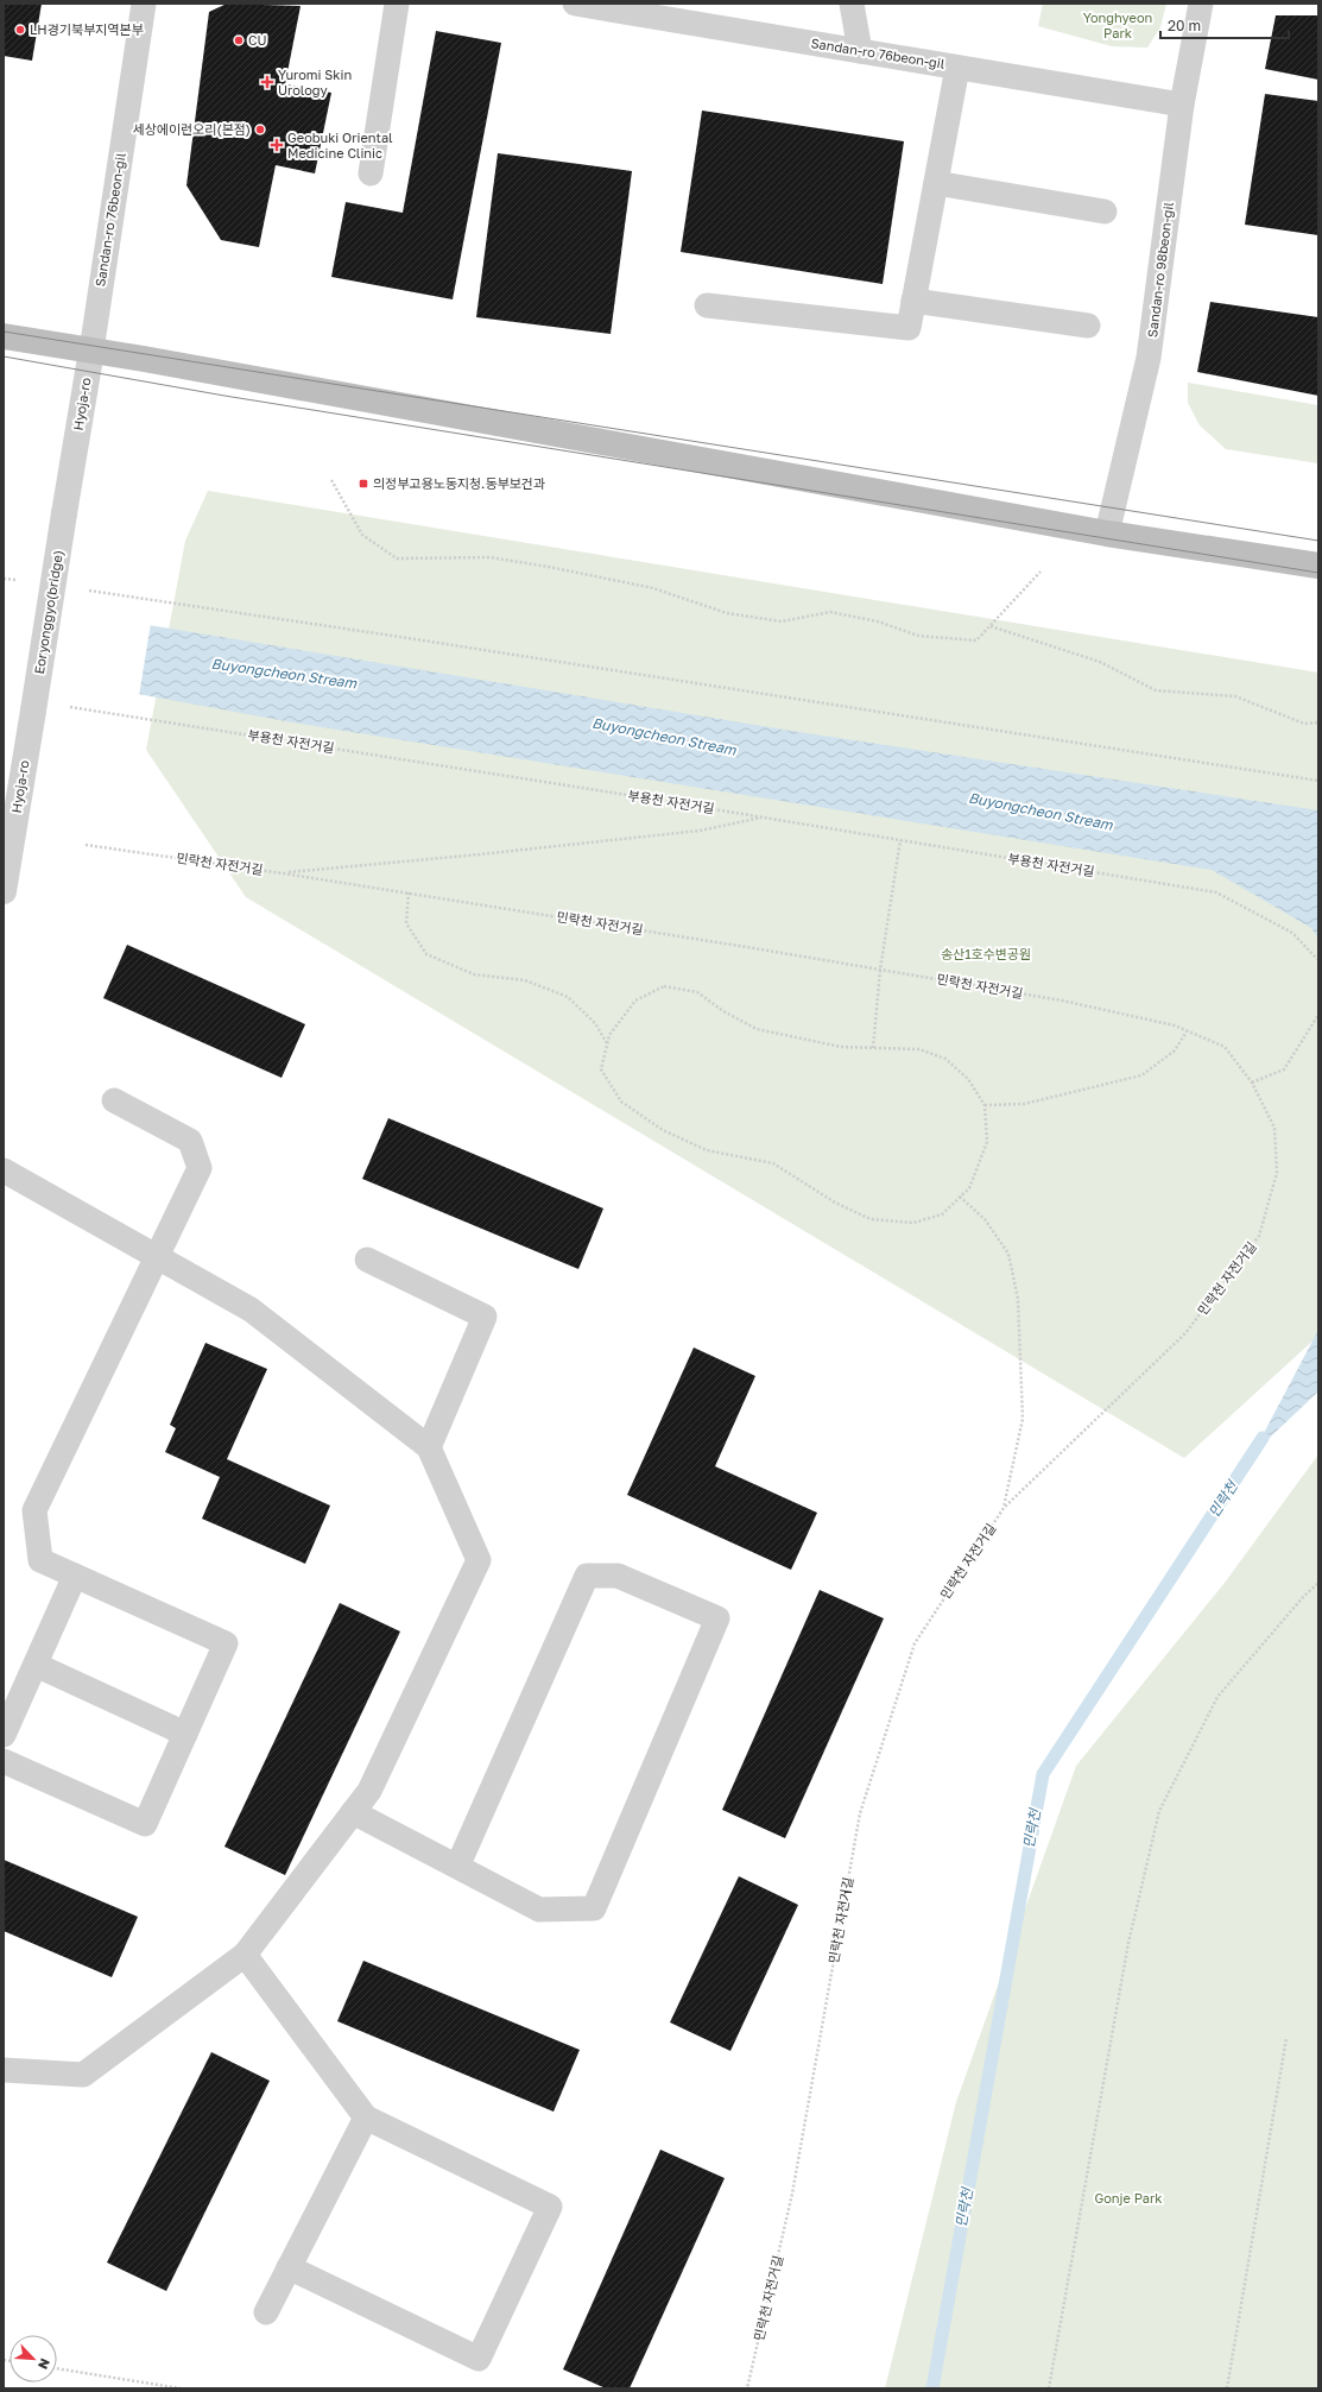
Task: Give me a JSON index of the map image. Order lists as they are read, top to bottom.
{
  "streets": {
    "street": ["Hyoja-ro", "Eoryonggyo(bridge)"],
    "lane": ["Sandan-ro 76beon-gil", "Sandan-ro 98beon-gil"],
    "path": ["부용천 자전거길", "민락천 자전거길"]
  },
  "crossings": [
    ["Sandan-ro 76beon-gil", "Sandan-ro 98beon-gil"],
    ["Sandan-ro 76beon-gil", "Hyoja-ro"],
    ["Hyoja-ro", "Eoryonggyo(bridge)"]
  ],
  "water": ["Buyongcheon Stream", "민락천"],
  "parks": ["Yonghyeon Park", "송산1호수변공원", "Gonje Park"],
  "places": {
    "other": ["LH경기북부지역본부", "CU", "세상에이런오리(본점)"],
    "health": ["Yuromi Skin Urology", "Geobuki Oriental Medicine Clinic"],
    "transit": ["의정부고용노동지청.동부보건과"]
  },
  "scale_bar": "20 m",
  "north": "bottom right"
}
